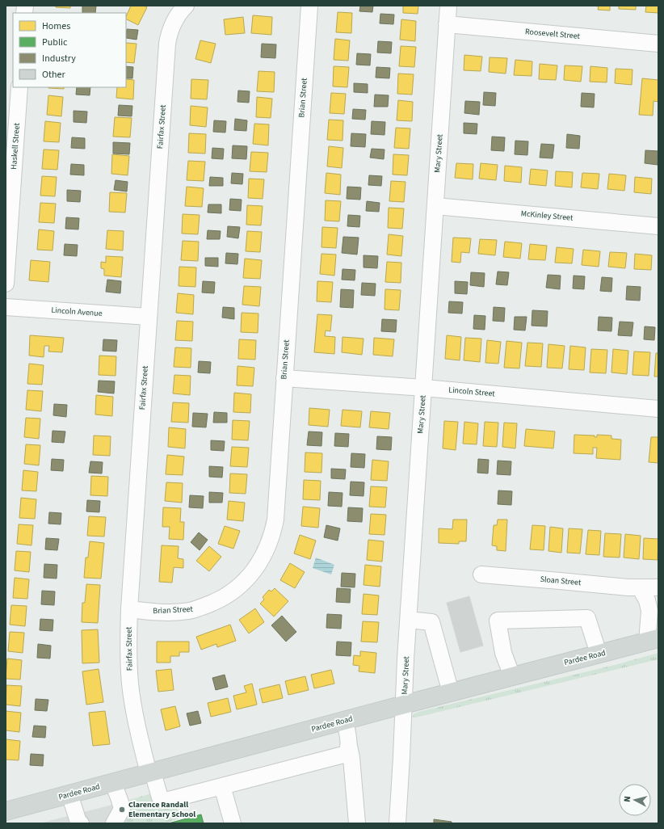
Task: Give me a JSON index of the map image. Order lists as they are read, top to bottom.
{
  "streets": {
    "main road": ["Pardee Road"],
    "street": [
      "Roosevelt Street",
      "Brian Street",
      "Fairfax Street",
      "Haskell Street",
      "Mary Street",
      "McKinley Street",
      "Lincoln Avenue",
      "Lincoln Street",
      "Sloan Street"
    ]
  },
  "crossings": [
    ["Roosevelt Street", "Mary Street"],
    ["Brian Street", "Fairfax Street"],
    ["Brian Street", "Lincoln Street"],
    ["Fairfax Street", "Lincoln Avenue"],
    ["Fairfax Street", "Pardee Road"],
    ["Mary Street", "McKinley Street"],
    ["Mary Street", "Lincoln Street"],
    ["Mary Street", "Pardee Road"]
  ],
  "places": ["Clarence Randall Elementary School"],
  "legend": [
    "Homes",
    "Public",
    "Industry",
    "Other"
  ],
  "north": "left"
}
